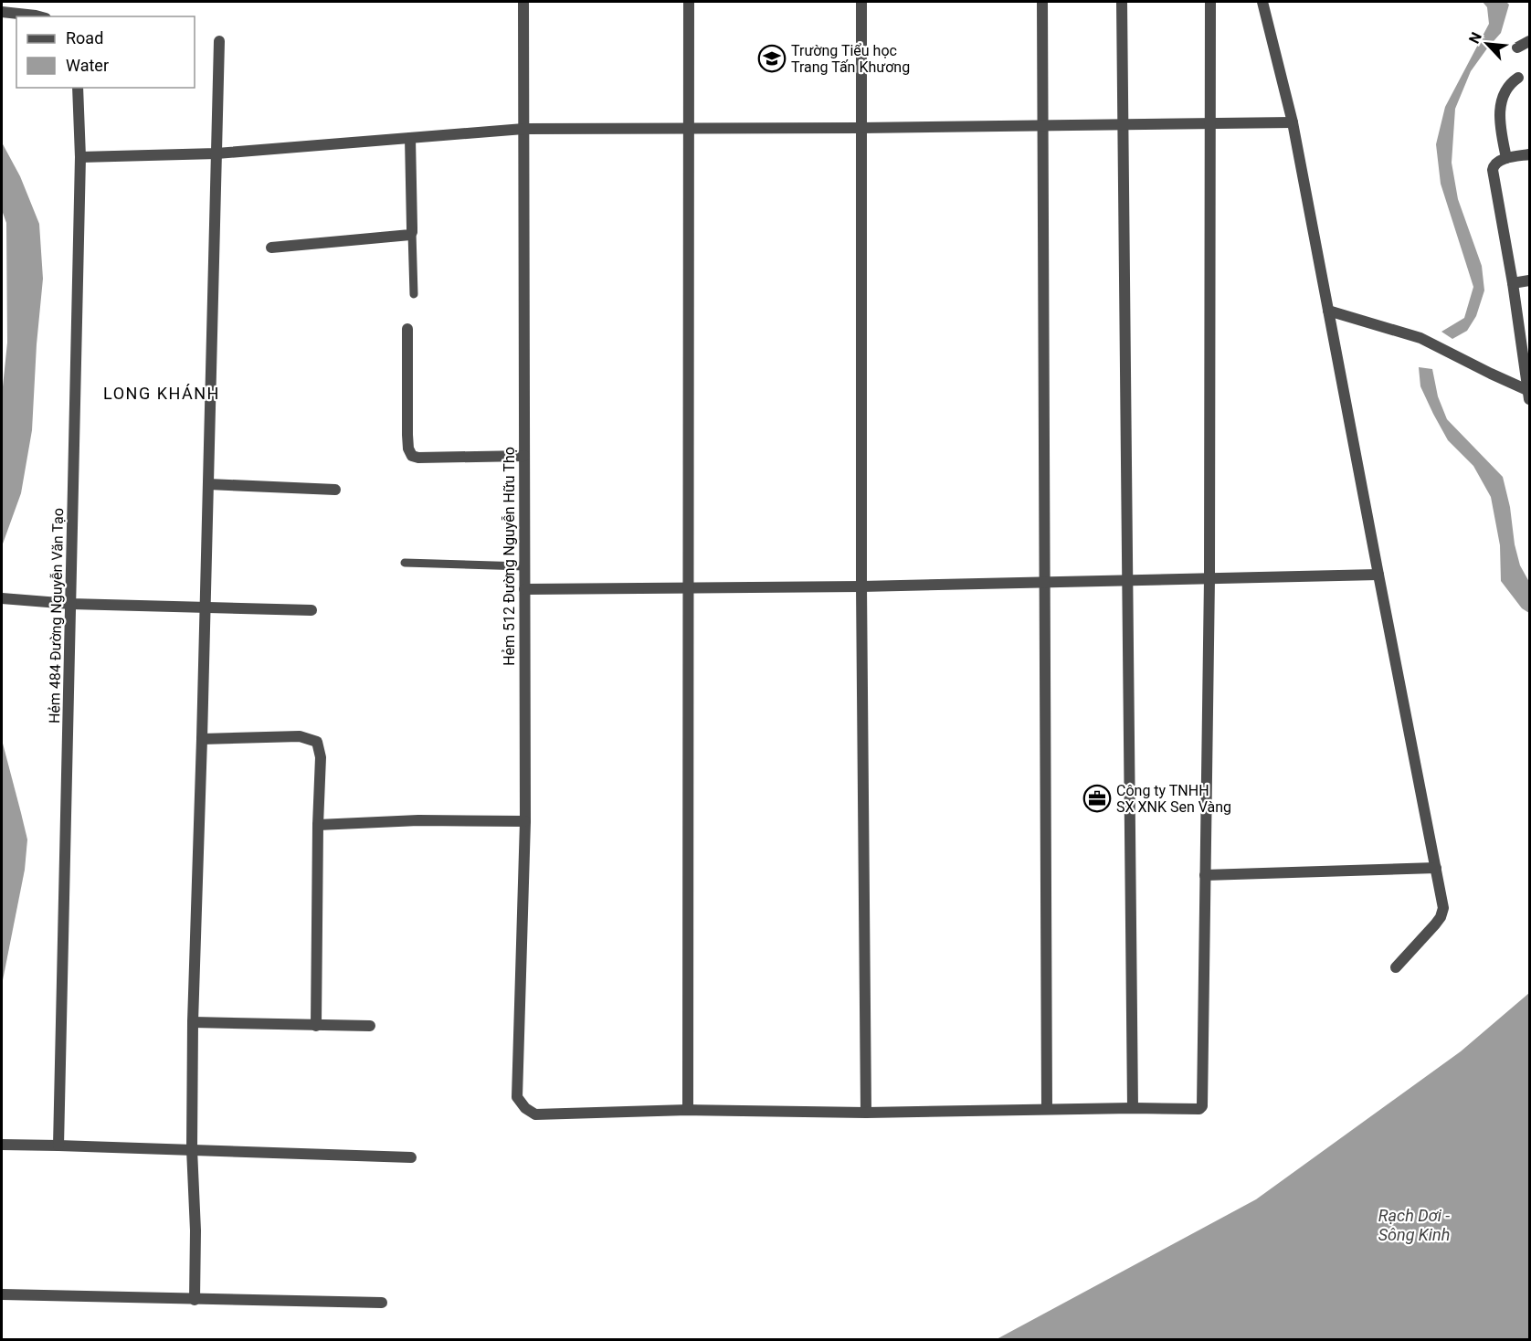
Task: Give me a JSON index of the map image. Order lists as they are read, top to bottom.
{
  "streets": {
    "street": ["Hẻm 512 Đường Nguyễn Hữu Thọ", "Hẻm 484 Đường Nguyễn Văn Tạo"]
  },
  "districts": ["LONG KHÁNH"],
  "water": ["Rạch Dơi - Sông Kinh"],
  "places": {
    "school or university": ["Trường Tiểu học Trang Tấn Khương"],
    "office": ["Công ty TNHH SX XNK Sen Vàng"]
  },
  "legend": ["Road", "Water"],
  "north": "top left"
}
